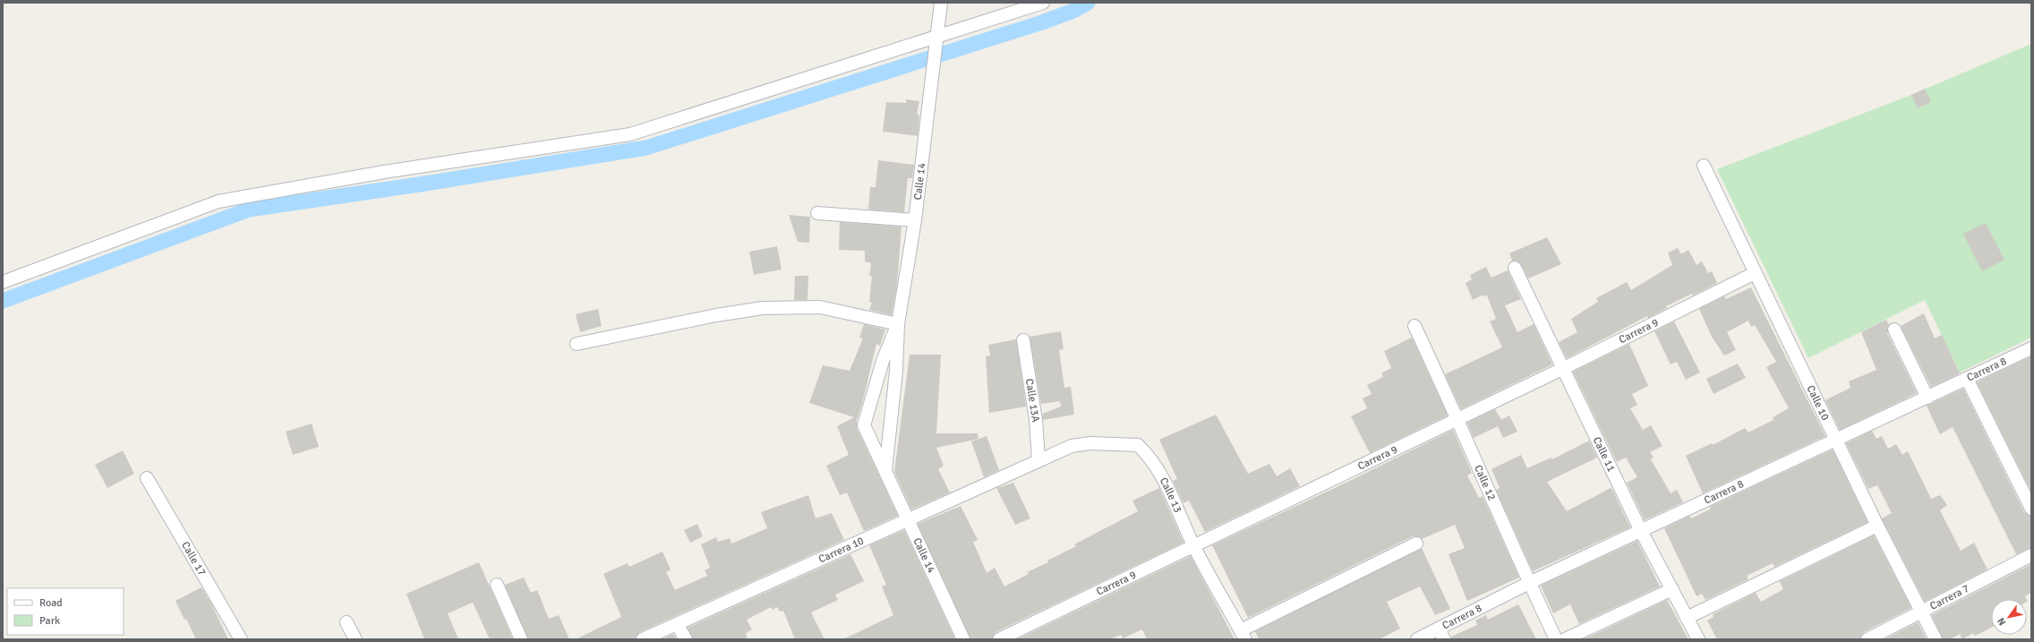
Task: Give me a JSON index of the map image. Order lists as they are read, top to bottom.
{
  "streets": {
    "street": [
      "Calle 14",
      "Carrera 9",
      "Carrera 8",
      "Calle 13A",
      "Calle 10",
      "Calle 11",
      "Calle 12",
      "Calle 13",
      "Carrera 10",
      "Calle 17",
      "Carrera 7"
    ]
  },
  "crossings": [
    ["Calle 14", "Carrera 10"],
    ["Carrera 9", "Calle 10"],
    ["Carrera 9", "Calle 11"],
    ["Carrera 9", "Calle 12"],
    ["Carrera 9", "Calle 13"],
    ["Carrera 8", "Calle 10"],
    ["Carrera 8", "Calle 11"],
    ["Carrera 8", "Calle 12"],
    ["Calle 13A", "Calle 13"],
    ["Calle 13A", "Carrera 10"],
    ["Calle 10", "Carrera 7"],
    ["Calle 13", "Carrera 10"]
  ],
  "legend": ["Road", "Park"],
  "north": "bottom left"
}
